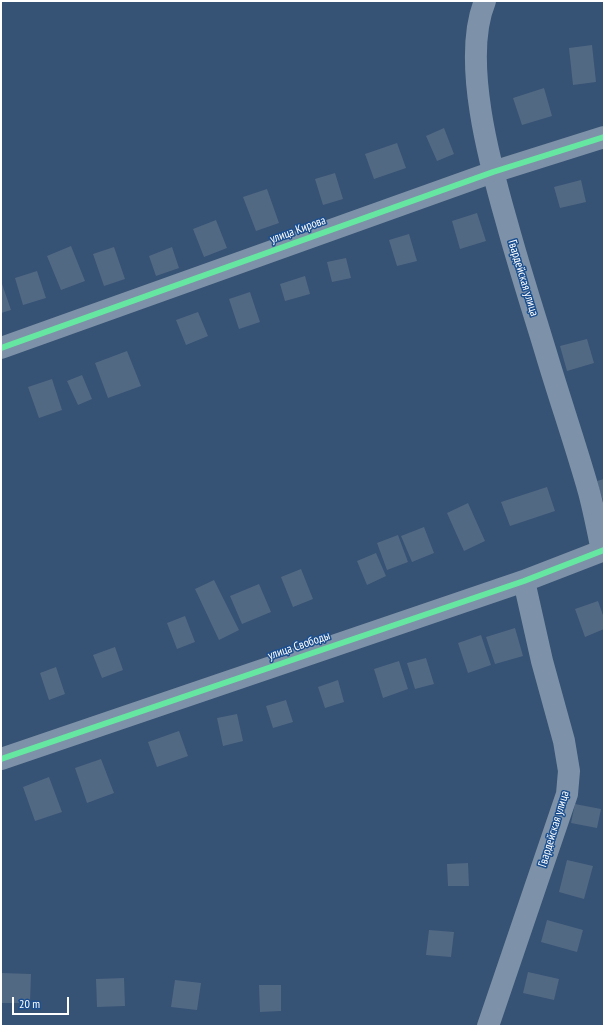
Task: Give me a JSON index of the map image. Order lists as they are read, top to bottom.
{
  "streets": {
    "street": ["улица Кирова", "Гвардейская улица", "улица Свободы"]
  },
  "crossings": [
    ["улица Кирова", "Гвардейская улица"],
    ["Гвардейская улица", "улица Свободы"]
  ],
  "scale_bar": "20 m"
}
